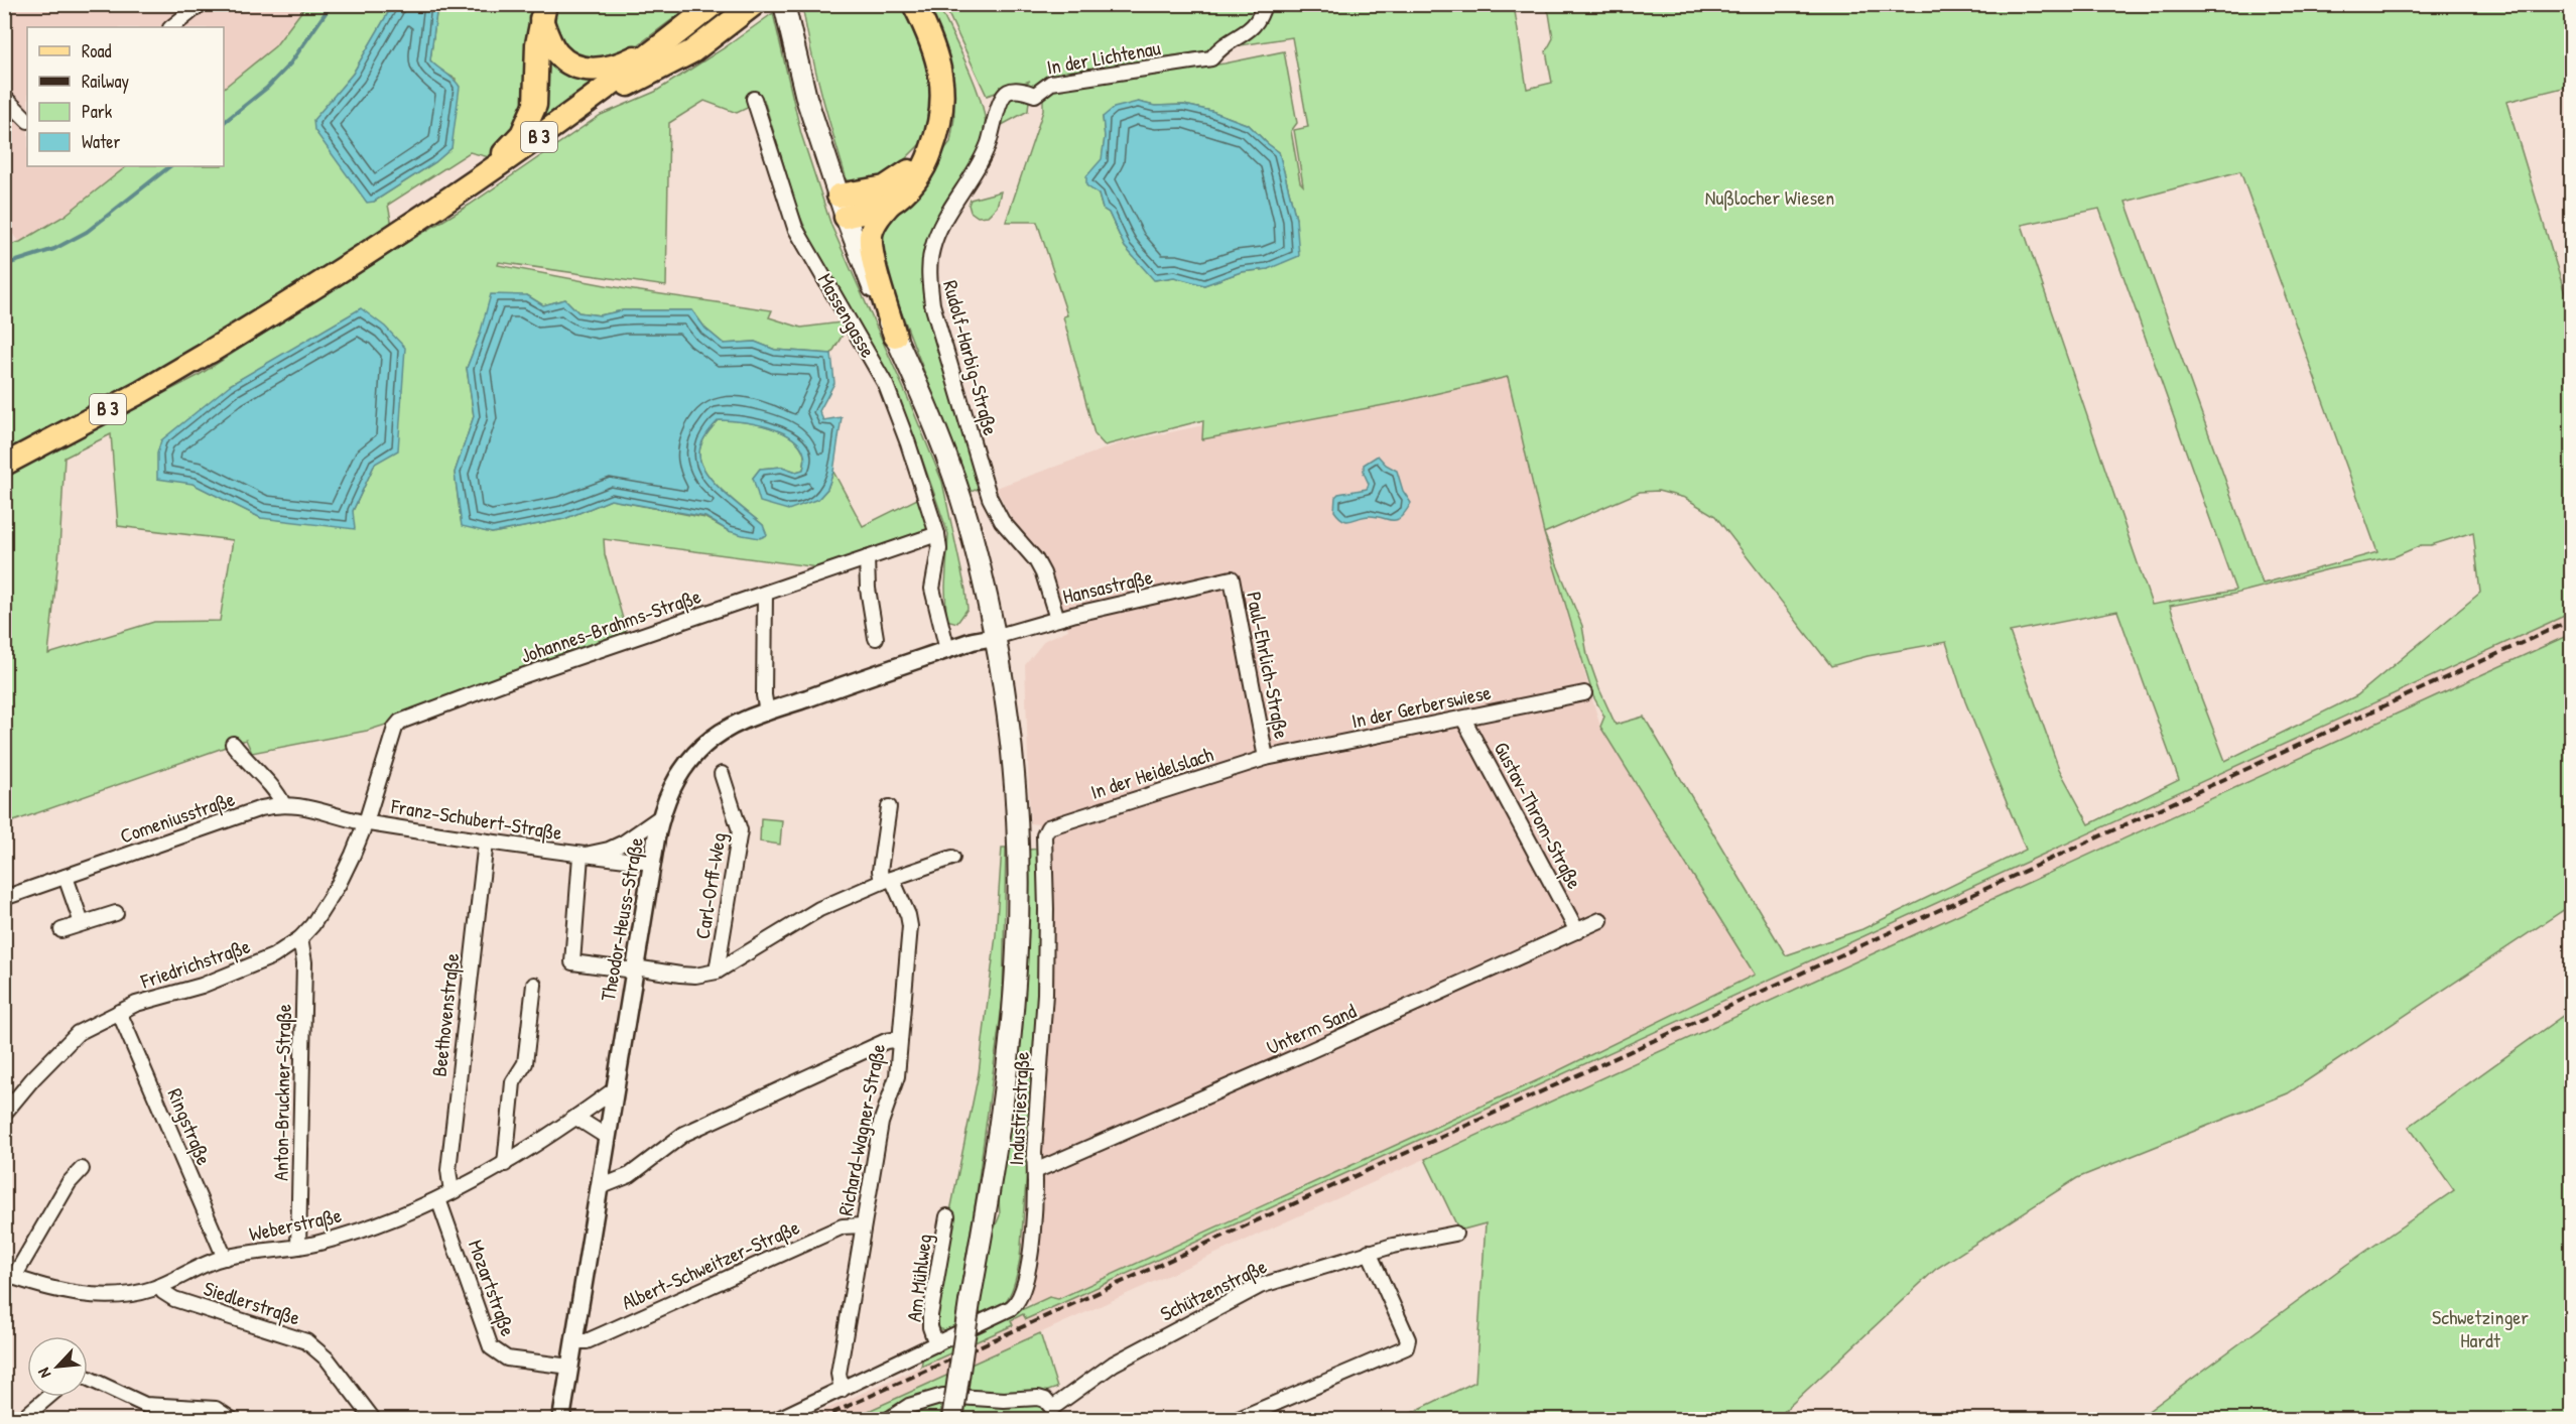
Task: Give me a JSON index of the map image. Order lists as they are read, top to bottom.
{
  "streets": {
    "highway": ["B 3"],
    "street": [
      "In der Lichtenau",
      "Massengasse",
      "Rudolf-Harbig-Straße",
      "Hansastraße",
      "Johannes-Brahms-Straße",
      "Paul-Ehrlich-Straße",
      "In der Gerberswiese",
      "In der Heidelslach",
      "Gustav-Throm-Straße",
      "Comeniusstraße",
      "Franz-Schubert-Straße",
      "Carl-Orff-Weg",
      "Theodor-Heuss-Straße",
      "Friedrichstraße",
      "Beethovenstraße",
      "Unterm Sand",
      "Anton-Bruckner-Straße",
      "Industriestraße",
      "Ringstraße",
      "Richard-Wagner-Straße",
      "Weberstraße",
      "Albert-Schweitzer-Straße",
      "Am Mühlweg",
      "Mozartstraße",
      "Schützenstraße",
      "Siedlerstraße"
    ]
  },
  "crossings": [
    ["In der Lichtenau", "Rudolf-Harbig-Straße"],
    ["Massengasse", "Johannes-Brahms-Straße"],
    ["Massengasse", "Theodor-Heuss-Straße"],
    ["Rudolf-Harbig-Straße", "Hansastraße"],
    ["Hansastraße", "Paul-Ehrlich-Straße"],
    ["Hansastraße", "Theodor-Heuss-Straße"],
    ["Johannes-Brahms-Straße", "Comeniusstraße"],
    ["Johannes-Brahms-Straße", "Franz-Schubert-Straße"],
    ["Johannes-Brahms-Straße", "Friedrichstraße"],
    ["Paul-Ehrlich-Straße", "In der Gerberswiese"],
    ["Paul-Ehrlich-Straße", "In der Heidelslach"],
    ["In der Gerberswiese", "In der Heidelslach"],
    ["In der Gerberswiese", "Gustav-Throm-Straße"],
    ["In der Heidelslach", "Industriestraße"],
    ["Gustav-Throm-Straße", "Unterm Sand"],
    ["Comeniusstraße", "Franz-Schubert-Straße"],
    ["Comeniusstraße", "Friedrichstraße"],
    ["Franz-Schubert-Straße", "Theodor-Heuss-Straße"],
    ["Franz-Schubert-Straße", "Friedrichstraße"],
    ["Franz-Schubert-Straße", "Beethovenstraße"],
    ["Theodor-Heuss-Straße", "Weberstraße"],
    ["Theodor-Heuss-Straße", "Albert-Schweitzer-Straße"],
    ["Theodor-Heuss-Straße", "Mozartstraße"],
    ["Friedrichstraße", "Anton-Bruckner-Straße"],
    ["Friedrichstraße", "Ringstraße"],
    ["Beethovenstraße", "Weberstraße"],
    ["Unterm Sand", "Industriestraße"],
    ["Anton-Bruckner-Straße", "Weberstraße"],
    ["Industriestraße", "Richard-Wagner-Straße"],
    ["Industriestraße", "Am Mühlweg"],
    ["Ringstraße", "Weberstraße"],
    ["Richard-Wagner-Straße", "Albert-Schweitzer-Straße"],
    ["Weberstraße", "Mozartstraße"],
    ["Weberstraße", "Siedlerstraße"]
  ],
  "parks": ["Nußlocher Wiesen", "Schwetzinger Hardt"],
  "legend": [
    "Road",
    "Railway",
    "Park",
    "Water"
  ],
  "north": "bottom left"
}
